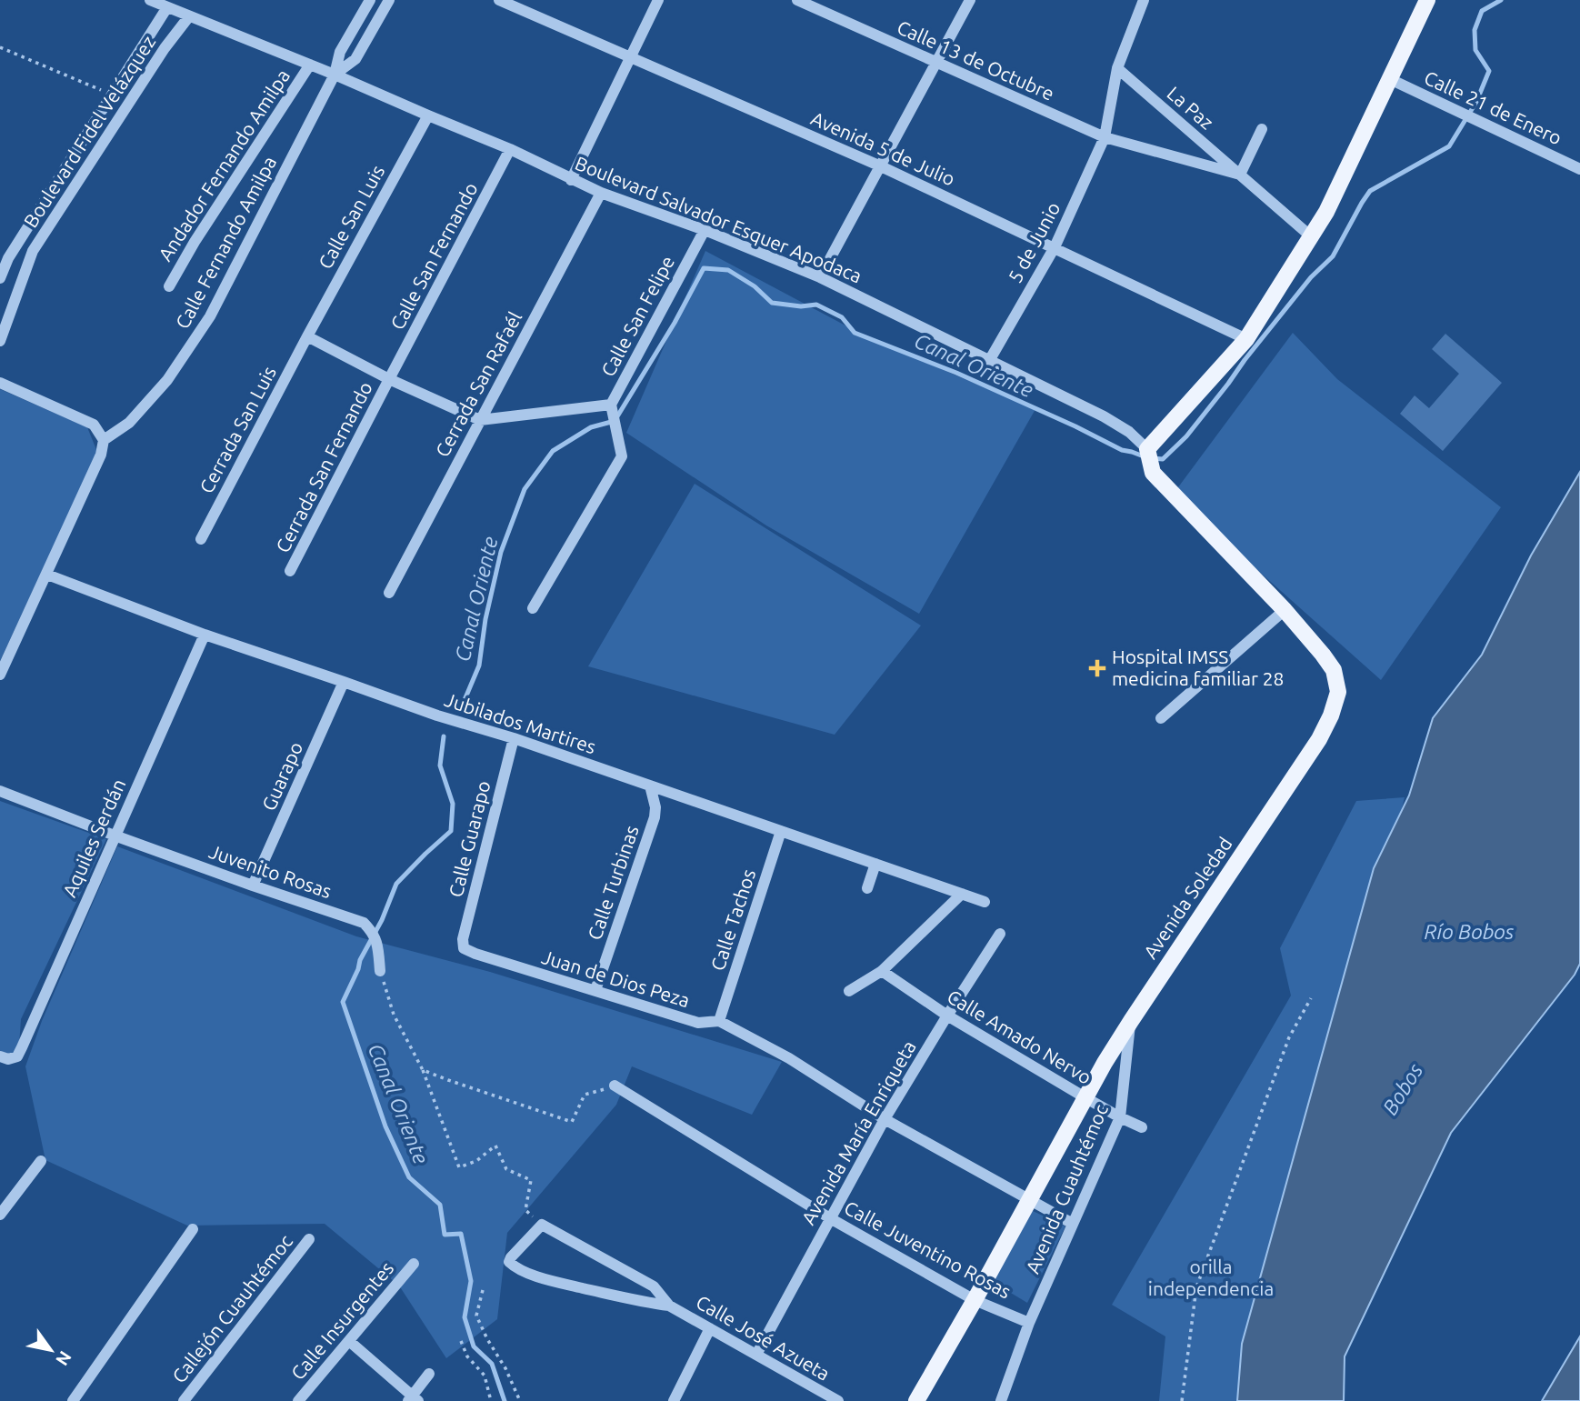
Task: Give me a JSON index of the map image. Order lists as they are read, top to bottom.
{
  "streets": {
    "main road": ["Avenida Soledad"],
    "street": [
      "Calle 13 de Octubre",
      "La Paz",
      "Calle 21 de Enero",
      "Boulevard Fidel Velázquez",
      "Avenida 5 de Julio",
      "Andador Fernando Amilpa",
      "Calle San Luis",
      "Boulevard Salvador Esquer Apodaca",
      "Calle Fernando Amilpa",
      "5 de Junio",
      "Calle San Fernando",
      "Calle San Felipe",
      "Cerrada San Rafaél",
      "Cerrada San Luis",
      "Cerrada San Fernando",
      "Jubilados Martires",
      "Guarapo",
      "Aquiles Serdán",
      "Calle Guarapo",
      "Juvenito Rosas",
      "Calle Turbinas",
      "Calle Tachos",
      "Juan de Dios Peza",
      "Calle Amado Nervo",
      "Avenida María Enriqueta",
      "Avenida Cuauhtémoc",
      "Calle Juventino Rosas",
      "Callejón Cuauhtémoc",
      "Calle Insurgentes",
      "Calle José Azueta"
    ]
  },
  "crossings": [
    ["Calle 13 de Octubre", "La Paz"],
    ["Calle 13 de Octubre", "5 de Junio"],
    ["La Paz", "5 de Junio"],
    ["Boulevard Fidel Velázquez", "Boulevard Salvador Esquer Apodaca"],
    ["Avenida 5 de Julio", "5 de Junio"],
    ["Andador Fernando Amilpa", "Boulevard Salvador Esquer Apodaca"],
    ["Calle San Luis", "Boulevard Salvador Esquer Apodaca"],
    ["Calle San Luis", "Cerrada San Luis"],
    ["Boulevard Salvador Esquer Apodaca", "Calle Fernando Amilpa"],
    ["Boulevard Salvador Esquer Apodaca", "5 de Junio"],
    ["Boulevard Salvador Esquer Apodaca", "Calle San Fernando"],
    ["Boulevard Salvador Esquer Apodaca", "Calle San Felipe"],
    ["Boulevard Salvador Esquer Apodaca", "Cerrada San Rafaél"],
    ["Boulevard Salvador Esquer Apodaca", "Avenida Soledad"],
    ["Calle San Fernando", "Cerrada San Fernando"],
    ["Calle San Felipe", "Cerrada San Rafaél"],
    ["Jubilados Martires", "Guarapo"],
    ["Jubilados Martires", "Aquiles Serdán"],
    ["Jubilados Martires", "Calle Guarapo"],
    ["Jubilados Martires", "Calle Turbinas"],
    ["Jubilados Martires", "Calle Tachos"],
    ["Guarapo", "Juvenito Rosas"],
    ["Aquiles Serdán", "Juvenito Rosas"],
    ["Calle Guarapo", "Juan de Dios Peza"],
    ["Calle Turbinas", "Juan de Dios Peza"],
    ["Avenida Soledad", "Juan de Dios Peza"],
    ["Avenida Soledad", "Calle Amado Nervo"],
    ["Avenida Soledad", "Avenida Cuauhtémoc"],
    ["Avenida Soledad", "Calle Juventino Rosas"],
    ["Calle Tachos", "Juan de Dios Peza"],
    ["Juan de Dios Peza", "Avenida María Enriqueta"],
    ["Juan de Dios Peza", "Avenida Cuauhtémoc"],
    ["Calle Amado Nervo", "Avenida María Enriqueta"],
    ["Calle Amado Nervo", "Avenida Cuauhtémoc"],
    ["Avenida María Enriqueta", "Calle Juventino Rosas"],
    ["Avenida María Enriqueta", "Calle José Azueta"],
    ["Avenida Cuauhtémoc", "Calle Juventino Rosas"]
  ],
  "water": ["Canal Oriente", "Río Bobos", "Bobos"],
  "parks": ["orilla independencia"],
  "places": {
    "health": ["Hospital IMSS medicina familiar 28"]
  },
  "north": "bottom right"
}
